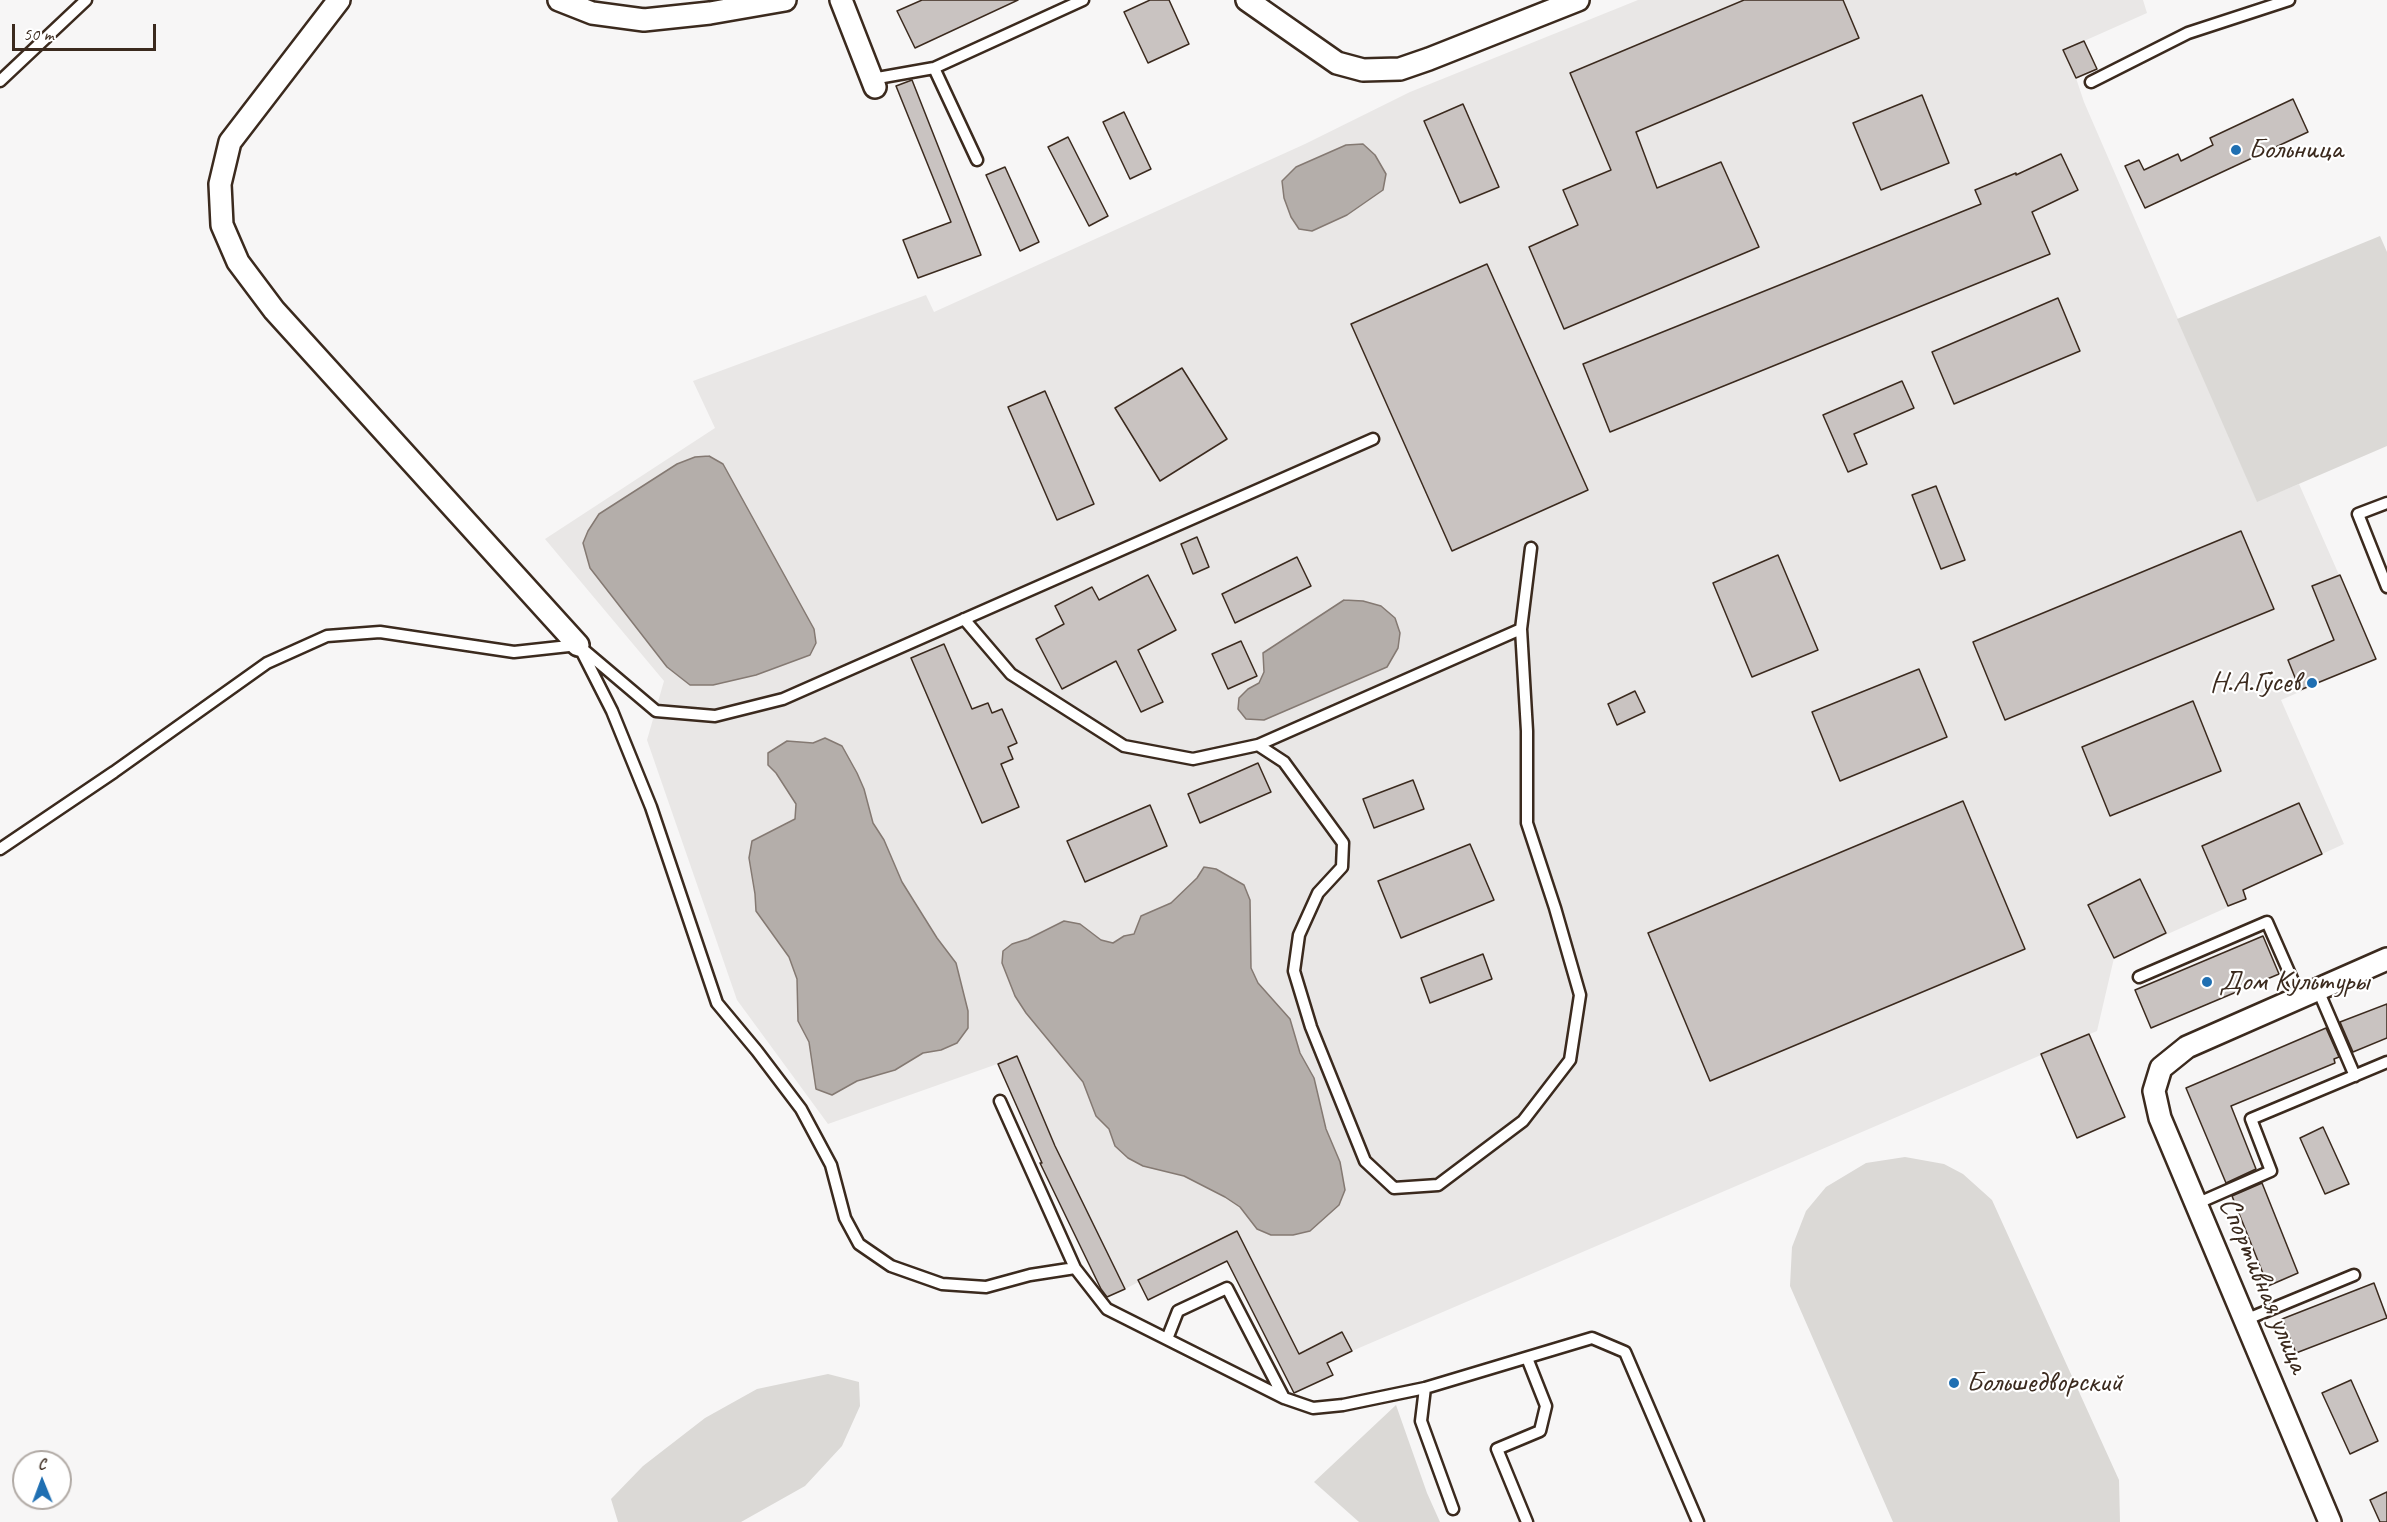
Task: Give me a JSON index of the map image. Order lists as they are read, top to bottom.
{
  "streets": {
    "street": ["Спортивная улица"]
  },
  "places": [
    "Больница",
    "Н.А.Гусев",
    "Дом Культуры",
    "Большедворский"
  ],
  "scale_bar": "50 m",
  "north": "top"
}
